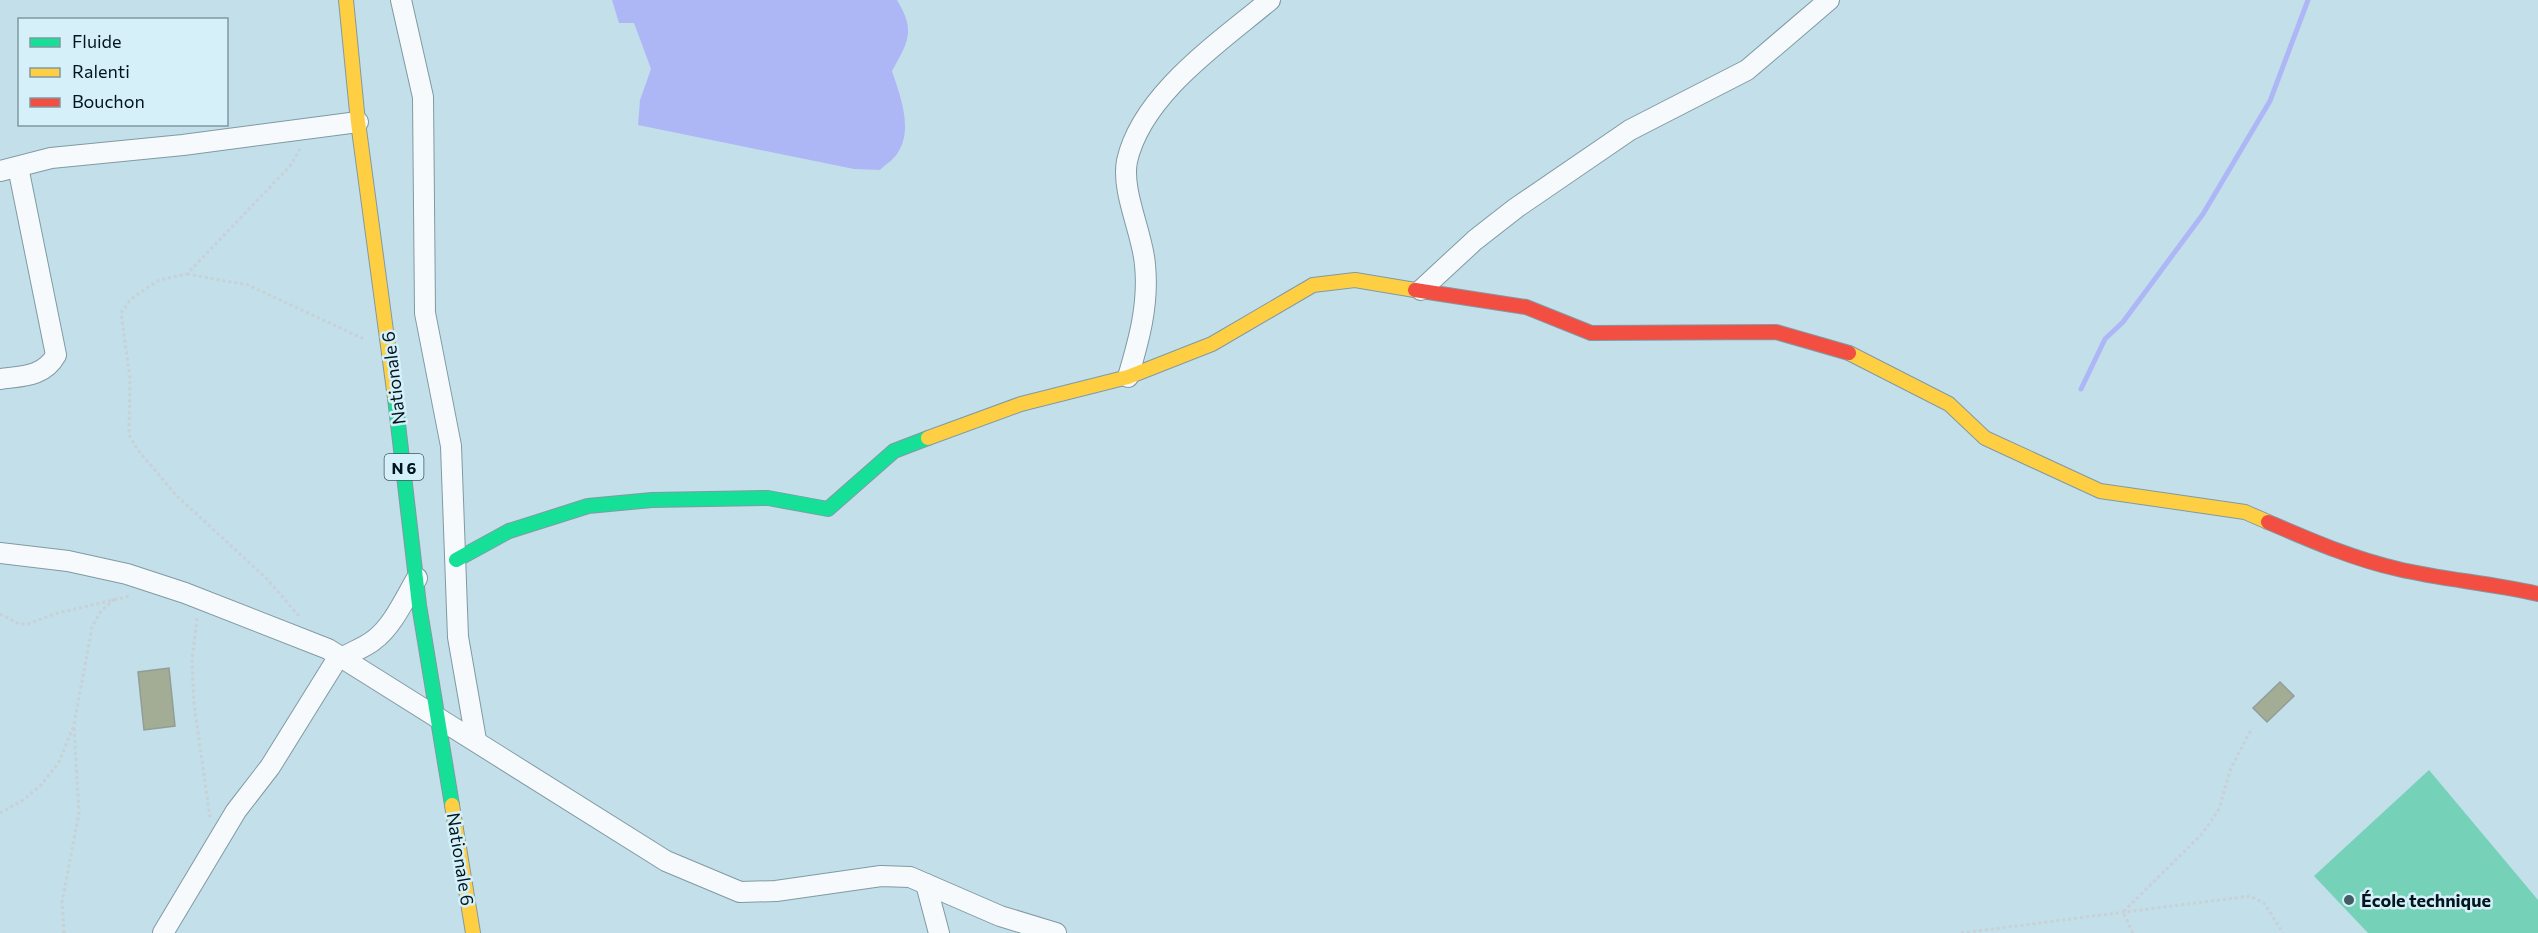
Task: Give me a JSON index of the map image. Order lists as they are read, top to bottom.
{
  "streets": {
    "street": ["Nationale 6", "N 6"]
  },
  "places": ["École technique"],
  "legend": ["Fluide", "Ralenti", "Bouchon"]
}
